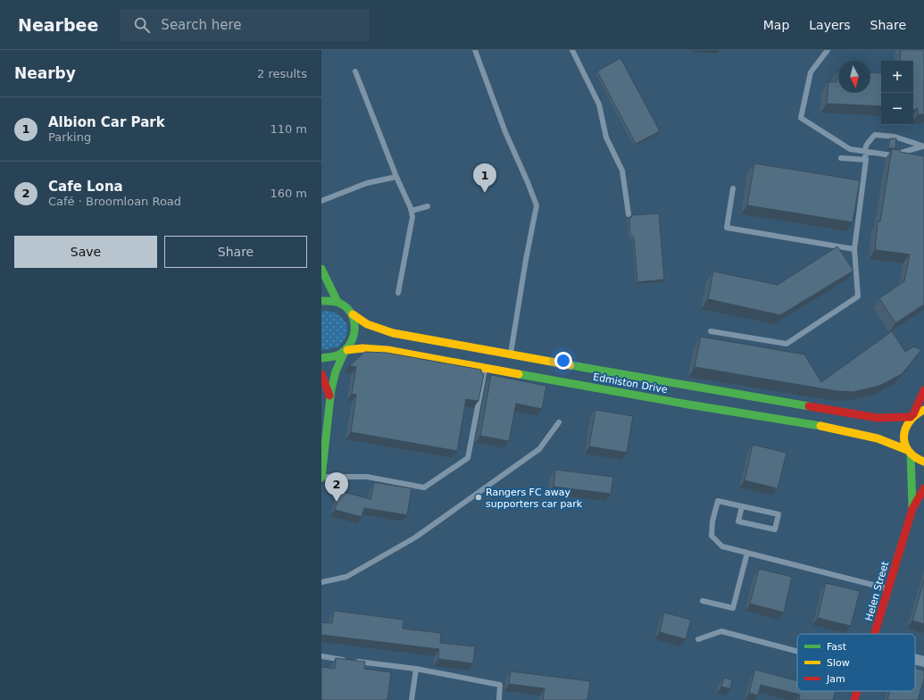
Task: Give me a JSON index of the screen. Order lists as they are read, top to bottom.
{
  "streets": {
    "main road": ["Edmiston Drive", "Helen Street"]
  },
  "crossings": [
    ["Edmiston Drive", "Helen Street"]
  ],
  "places": ["Rangers FC away supporters car park"],
  "legend": ["Fast", "Slow", "Jam"],
  "north": "bottom",
  "page": {
    "header": "Nearbee",
    "search": "Search here",
    "nav": ["Map", "Layers", "Share"],
    "heading": ["Nearby", "2 results"],
    "map_buttons": ["+", "−"],
    "list": [
      {
        "mark": "1",
        "name": "Albion Car Park",
        "note": "Parking",
        "value": "110 m"
      },
      {
        "mark": "2",
        "name": "Cafe Lona",
        "note": "Café · Broomloan Road",
        "value": "160 m"
      }
    ],
    "pins": ["1", "2"],
    "buttons": ["Save", "Share"]
  }
}
